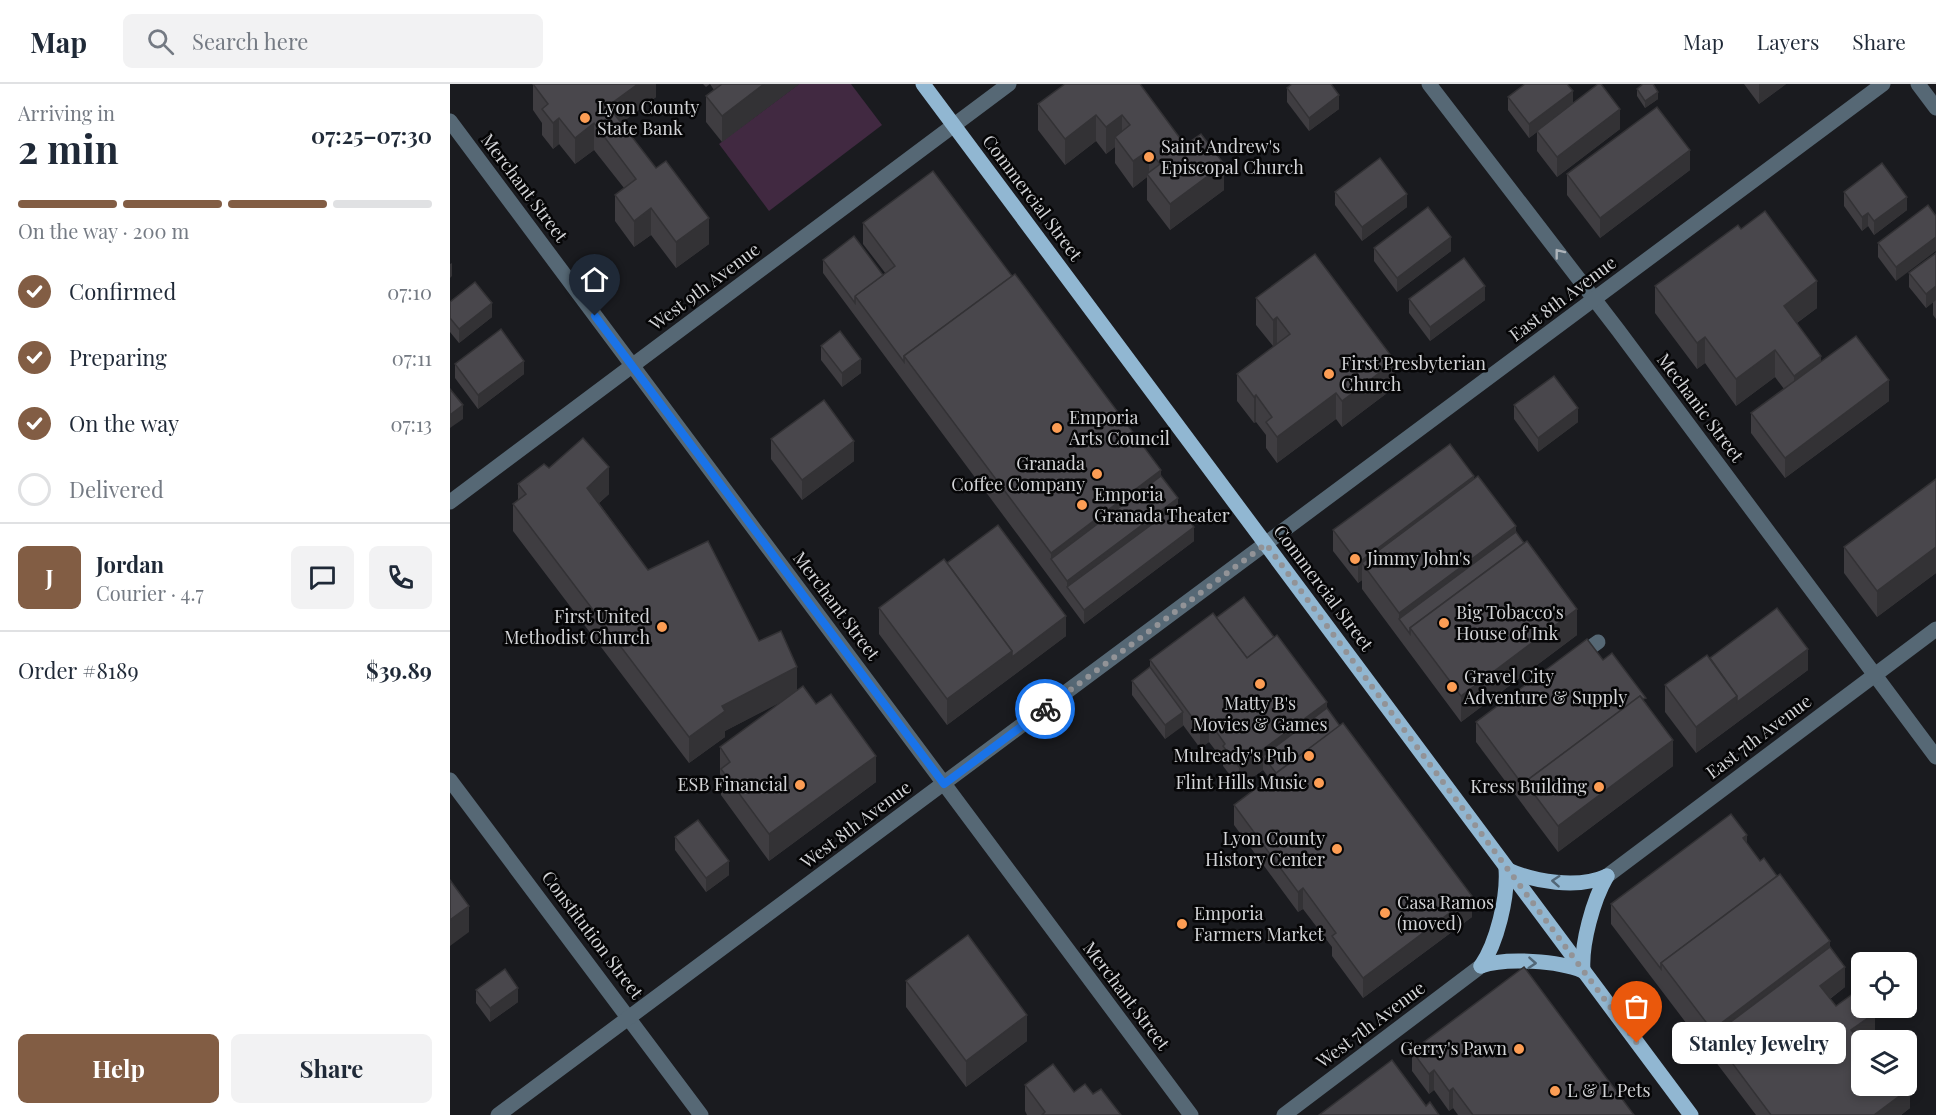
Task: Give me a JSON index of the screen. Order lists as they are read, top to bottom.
{
  "streets": {
    "main road": ["Commercial Street"],
    "street": [
      "Merchant Street",
      "West 9th Avenue",
      "East 8th Avenue",
      "Mechanic Street",
      "East 7th Avenue",
      "West 8th Avenue",
      "Constitution Street",
      "West 7th Avenue"
    ]
  },
  "crossings": [
    ["Merchant Street", "West 9th Avenue"],
    ["Merchant Street", "West 8th Avenue"],
    ["Commercial Street", "West 9th Avenue"],
    ["Commercial Street", "East 8th Avenue"],
    ["Commercial Street", "West 8th Avenue"],
    ["East 8th Avenue", "Mechanic Street"],
    ["East 8th Avenue", "West 8th Avenue"],
    ["Mechanic Street", "East 7th Avenue"],
    ["West 8th Avenue", "Constitution Street"]
  ],
  "places": [
    "Lyon County State Bank",
    "Saint Andrew's Episcopal Church",
    "First Presbyterian Church",
    "Emporia Arts Council",
    "Granada Coffee Company",
    "Emporia Granada Theater",
    "Jimmy John's",
    "Big Tobacco's House of Ink",
    "First United Methodist Church",
    "Matty B's Movies & Games",
    "Gravel City Adventure & Supply",
    "Mulready's Pub",
    "Flint Hills Music",
    "ESB Financial",
    "Kress Building",
    "Lyon County History Center",
    "Casa Ramos (moved)",
    "Emporia Farmers Market",
    "Stanley Jewelry",
    "Gerry's Pawn",
    "L & L Pets"
  ],
  "page": {
    "header": "Map",
    "search": "Search here",
    "nav": ["Map", "Layers", "Share"],
    "heading": ["2 min", "Arriving in", "07:25–07:30"],
    "panel": [
      "Jordan",
      "Courier · 4.7",
      "Order #8189",
      "$39.89"
    ],
    "bar": "On the way · 200 m",
    "list": [
      ["Confirmed", "07:10"],
      ["Preparing", "07:11"],
      ["On the way", "07:13"],
      "Delivered"
    ],
    "round": "J",
    "buttons": ["Help", "Share"],
    "bubble": "Stanley Jewelry"
  }
}
